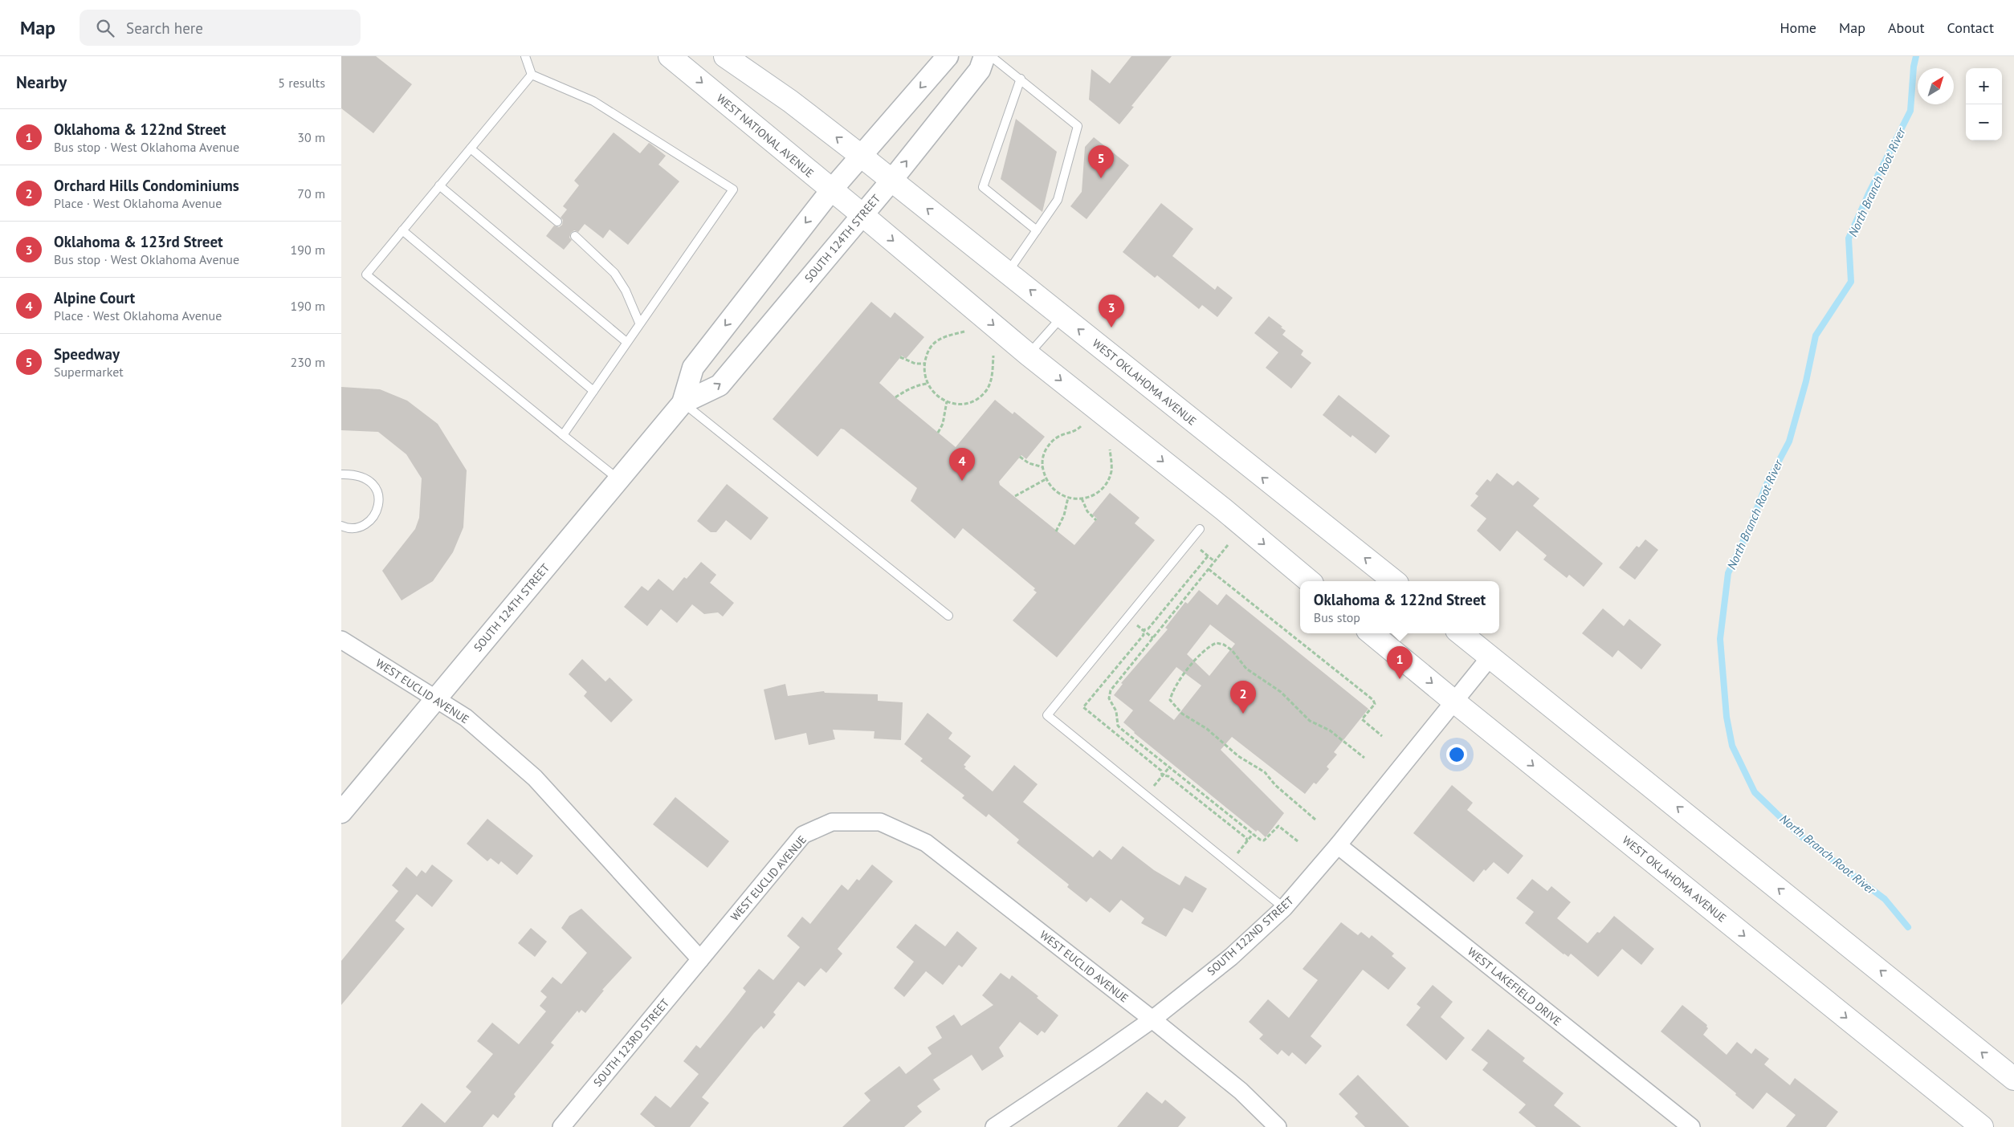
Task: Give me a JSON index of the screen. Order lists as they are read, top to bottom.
{
  "streets": {
    "main road": ["WEST NATIONAL AVENUE", "WEST OKLAHOMA AVENUE"],
    "street": [
      "SOUTH 124TH STREET",
      "WEST EUCLID AVENUE",
      "SOUTH 122ND STREET",
      "WEST LAKEFIELD DRIVE",
      "SOUTH 123RD STREET"
    ]
  },
  "crossings": [
    ["WEST NATIONAL AVENUE", "SOUTH 124TH STREET"],
    ["SOUTH 124TH STREET", "WEST OKLAHOMA AVENUE"],
    ["SOUTH 124TH STREET", "WEST EUCLID AVENUE"],
    ["WEST OKLAHOMA AVENUE", "SOUTH 122ND STREET"],
    ["WEST EUCLID AVENUE", "SOUTH 122ND STREET"],
    ["WEST EUCLID AVENUE", "SOUTH 123RD STREET"],
    ["SOUTH 122ND STREET", "WEST LAKEFIELD DRIVE"]
  ],
  "water": ["North Branch Root River"],
  "north": "top right",
  "page": {
    "header": "Map",
    "search": "Search here",
    "nav": [
      "Home",
      "Map",
      "About",
      "Contact"
    ],
    "heading": ["Nearby", "5 results"],
    "map_buttons": ["+", "−"],
    "list": [
      {
        "mark": "1",
        "name": "Oklahoma & 122nd Street",
        "note": "Bus stop · West Oklahoma Avenue",
        "value": "30 m"
      },
      {
        "mark": "2",
        "name": "Orchard Hills Condominiums",
        "note": "Place · West Oklahoma Avenue",
        "value": "70 m"
      },
      {
        "mark": "3",
        "name": "Oklahoma & 123rd Street",
        "note": "Bus stop · West Oklahoma Avenue",
        "value": "190 m"
      },
      {
        "mark": "4",
        "name": "Alpine Court",
        "note": "Place · West Oklahoma Avenue",
        "value": "190 m"
      },
      {
        "mark": "5",
        "name": "Speedway",
        "note": "Supermarket",
        "value": "230 m"
      }
    ],
    "pins": [
      "5",
      "3",
      "4",
      "1",
      "2"
    ],
    "popup": ["Oklahoma & 122nd Street", "Bus stop"]
  }
}
